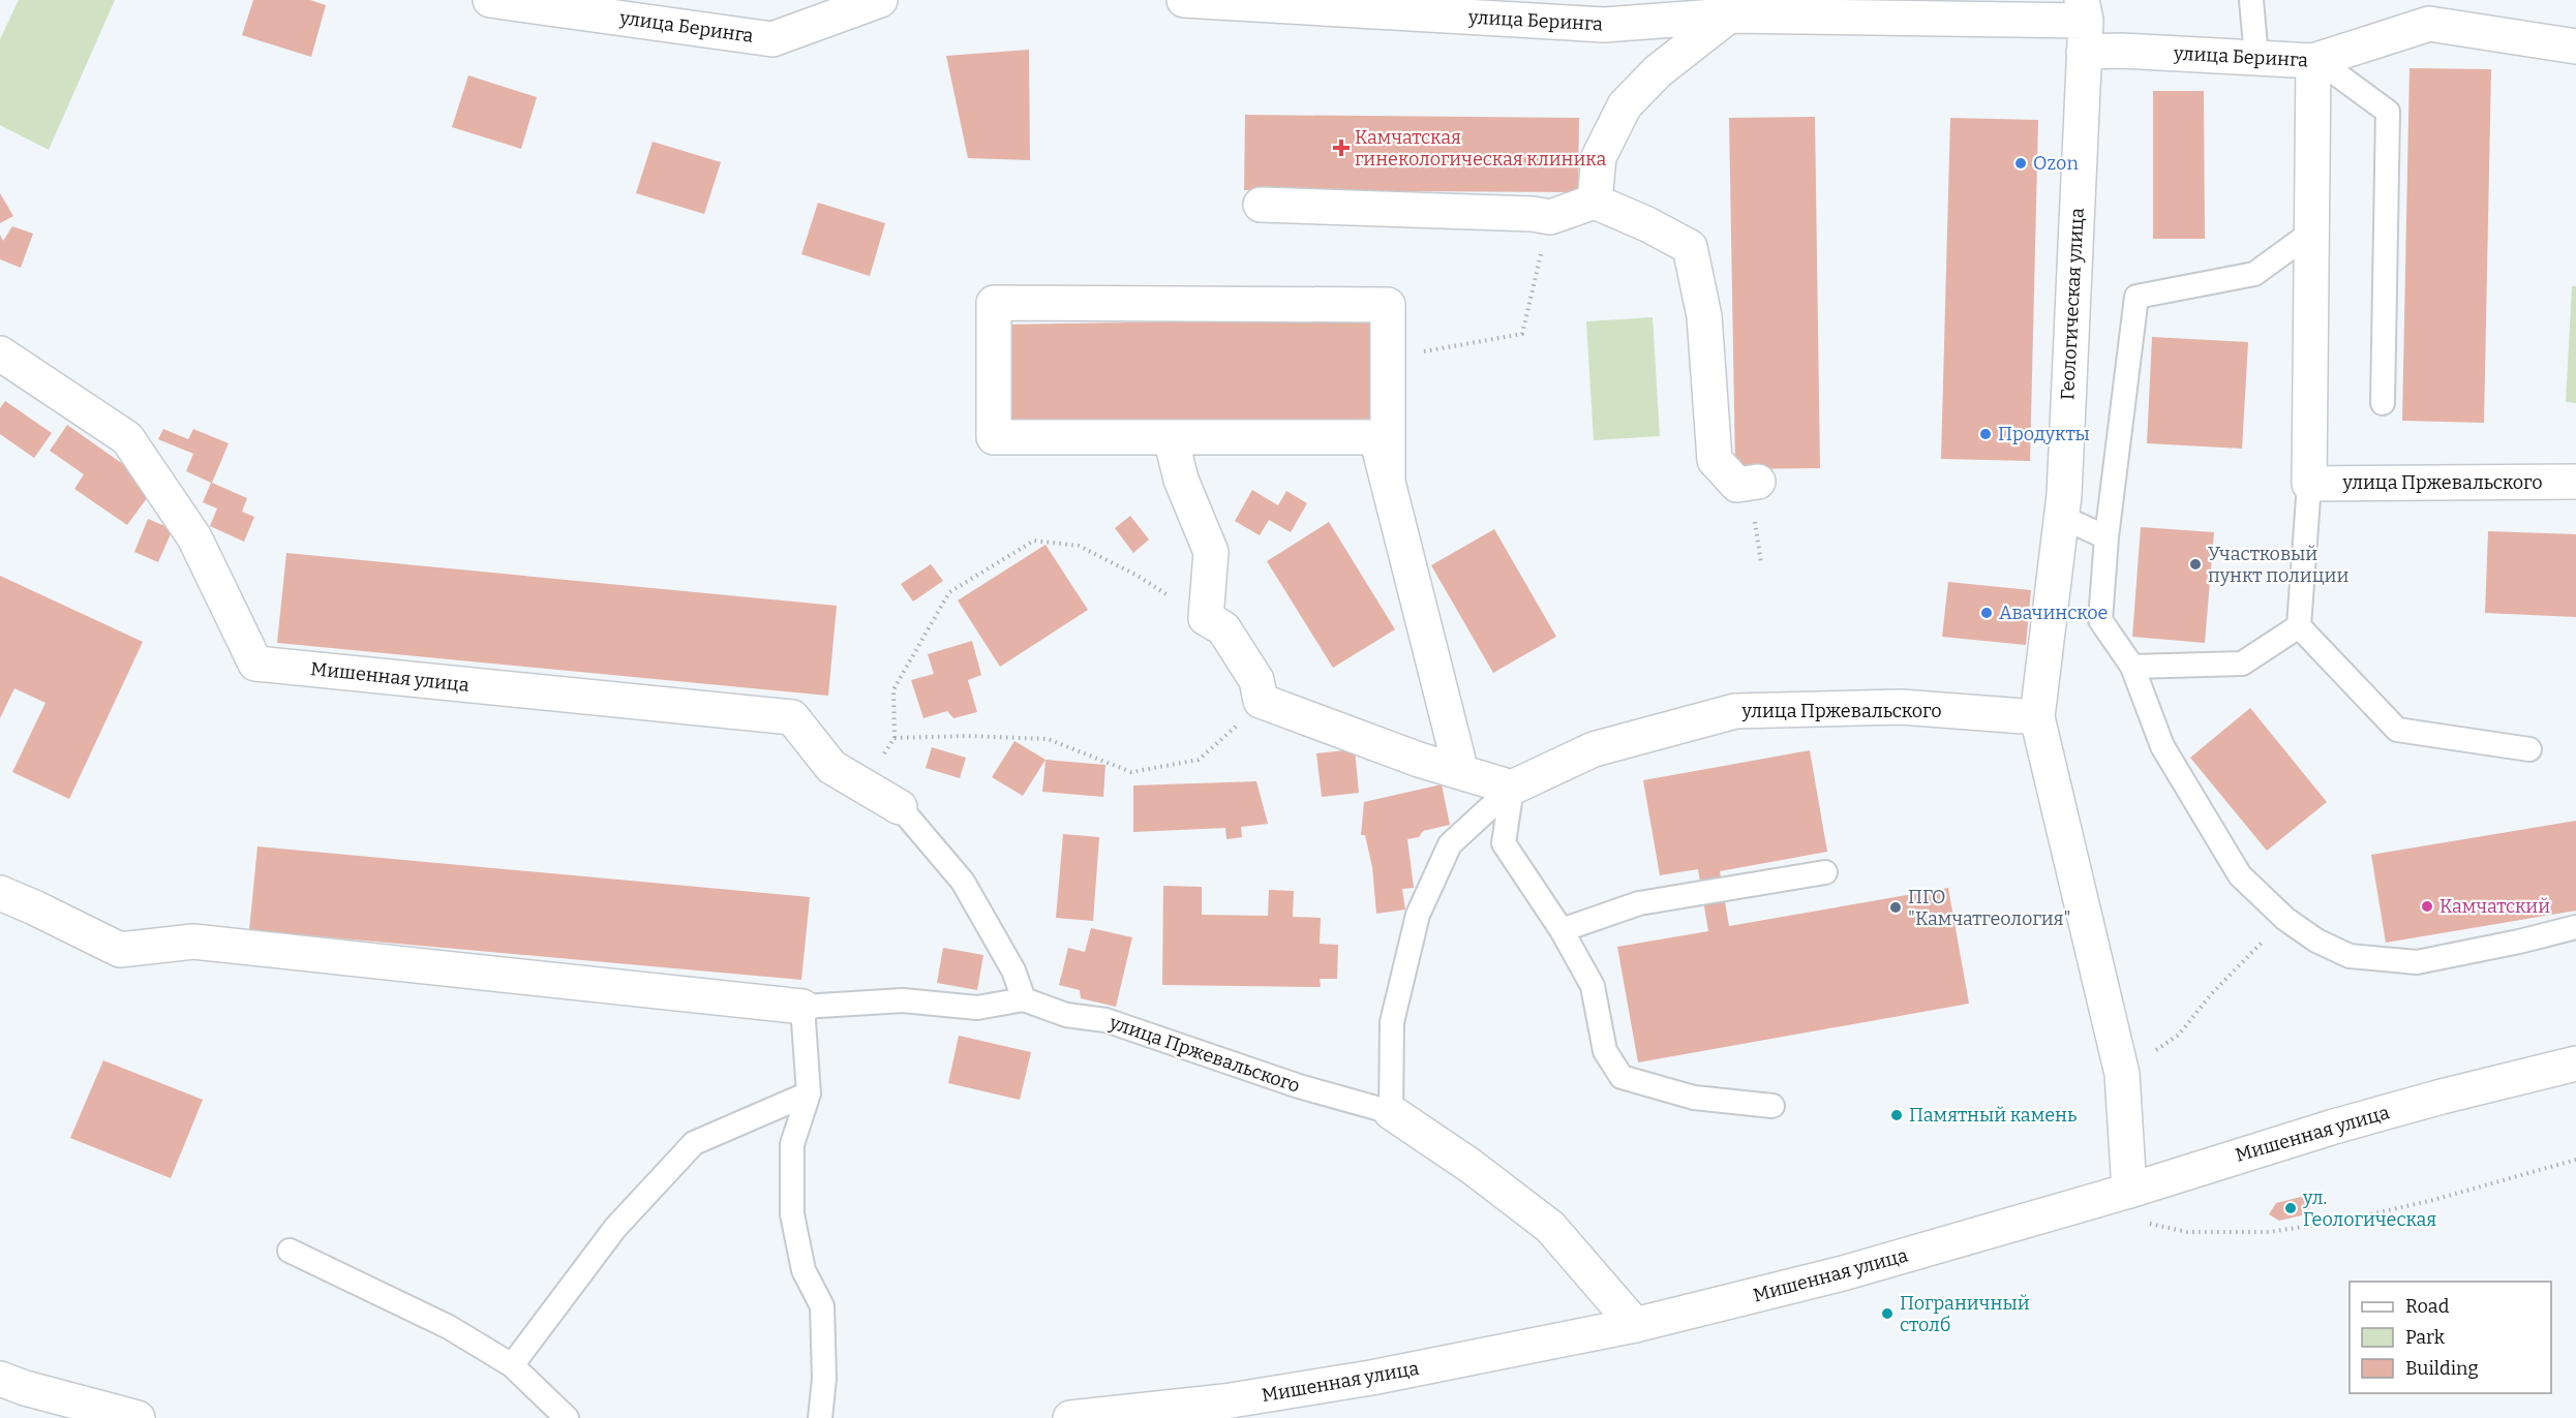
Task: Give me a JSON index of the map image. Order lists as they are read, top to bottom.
{
  "streets": {
    "street": [
      "улица Беринга",
      "Геологическая улица",
      "улица Пржевальского",
      "Мишенная улица"
    ]
  },
  "crossings": [
    ["улица Беринга", "Геологическая улица"],
    ["Геологическая улица", "улица Пржевальского"],
    ["Геологическая улица", "Мишенная улица"],
    ["улица Пржевальского", "Мишенная улица"]
  ],
  "places": {
    "health": ["Камчатская гинекологическая клиника"],
    "other": [
      "Ozon",
      "Продукты",
      "Участковый пункт полиции",
      "Авачинское",
      "Камчатский",
      "ПГО \"Камчатгеология\"",
      "Памятный камень",
      "ул. Геологическая",
      "Пограничный столб"
    ]
  },
  "legend": ["Road", "Park", "Building"]
}
